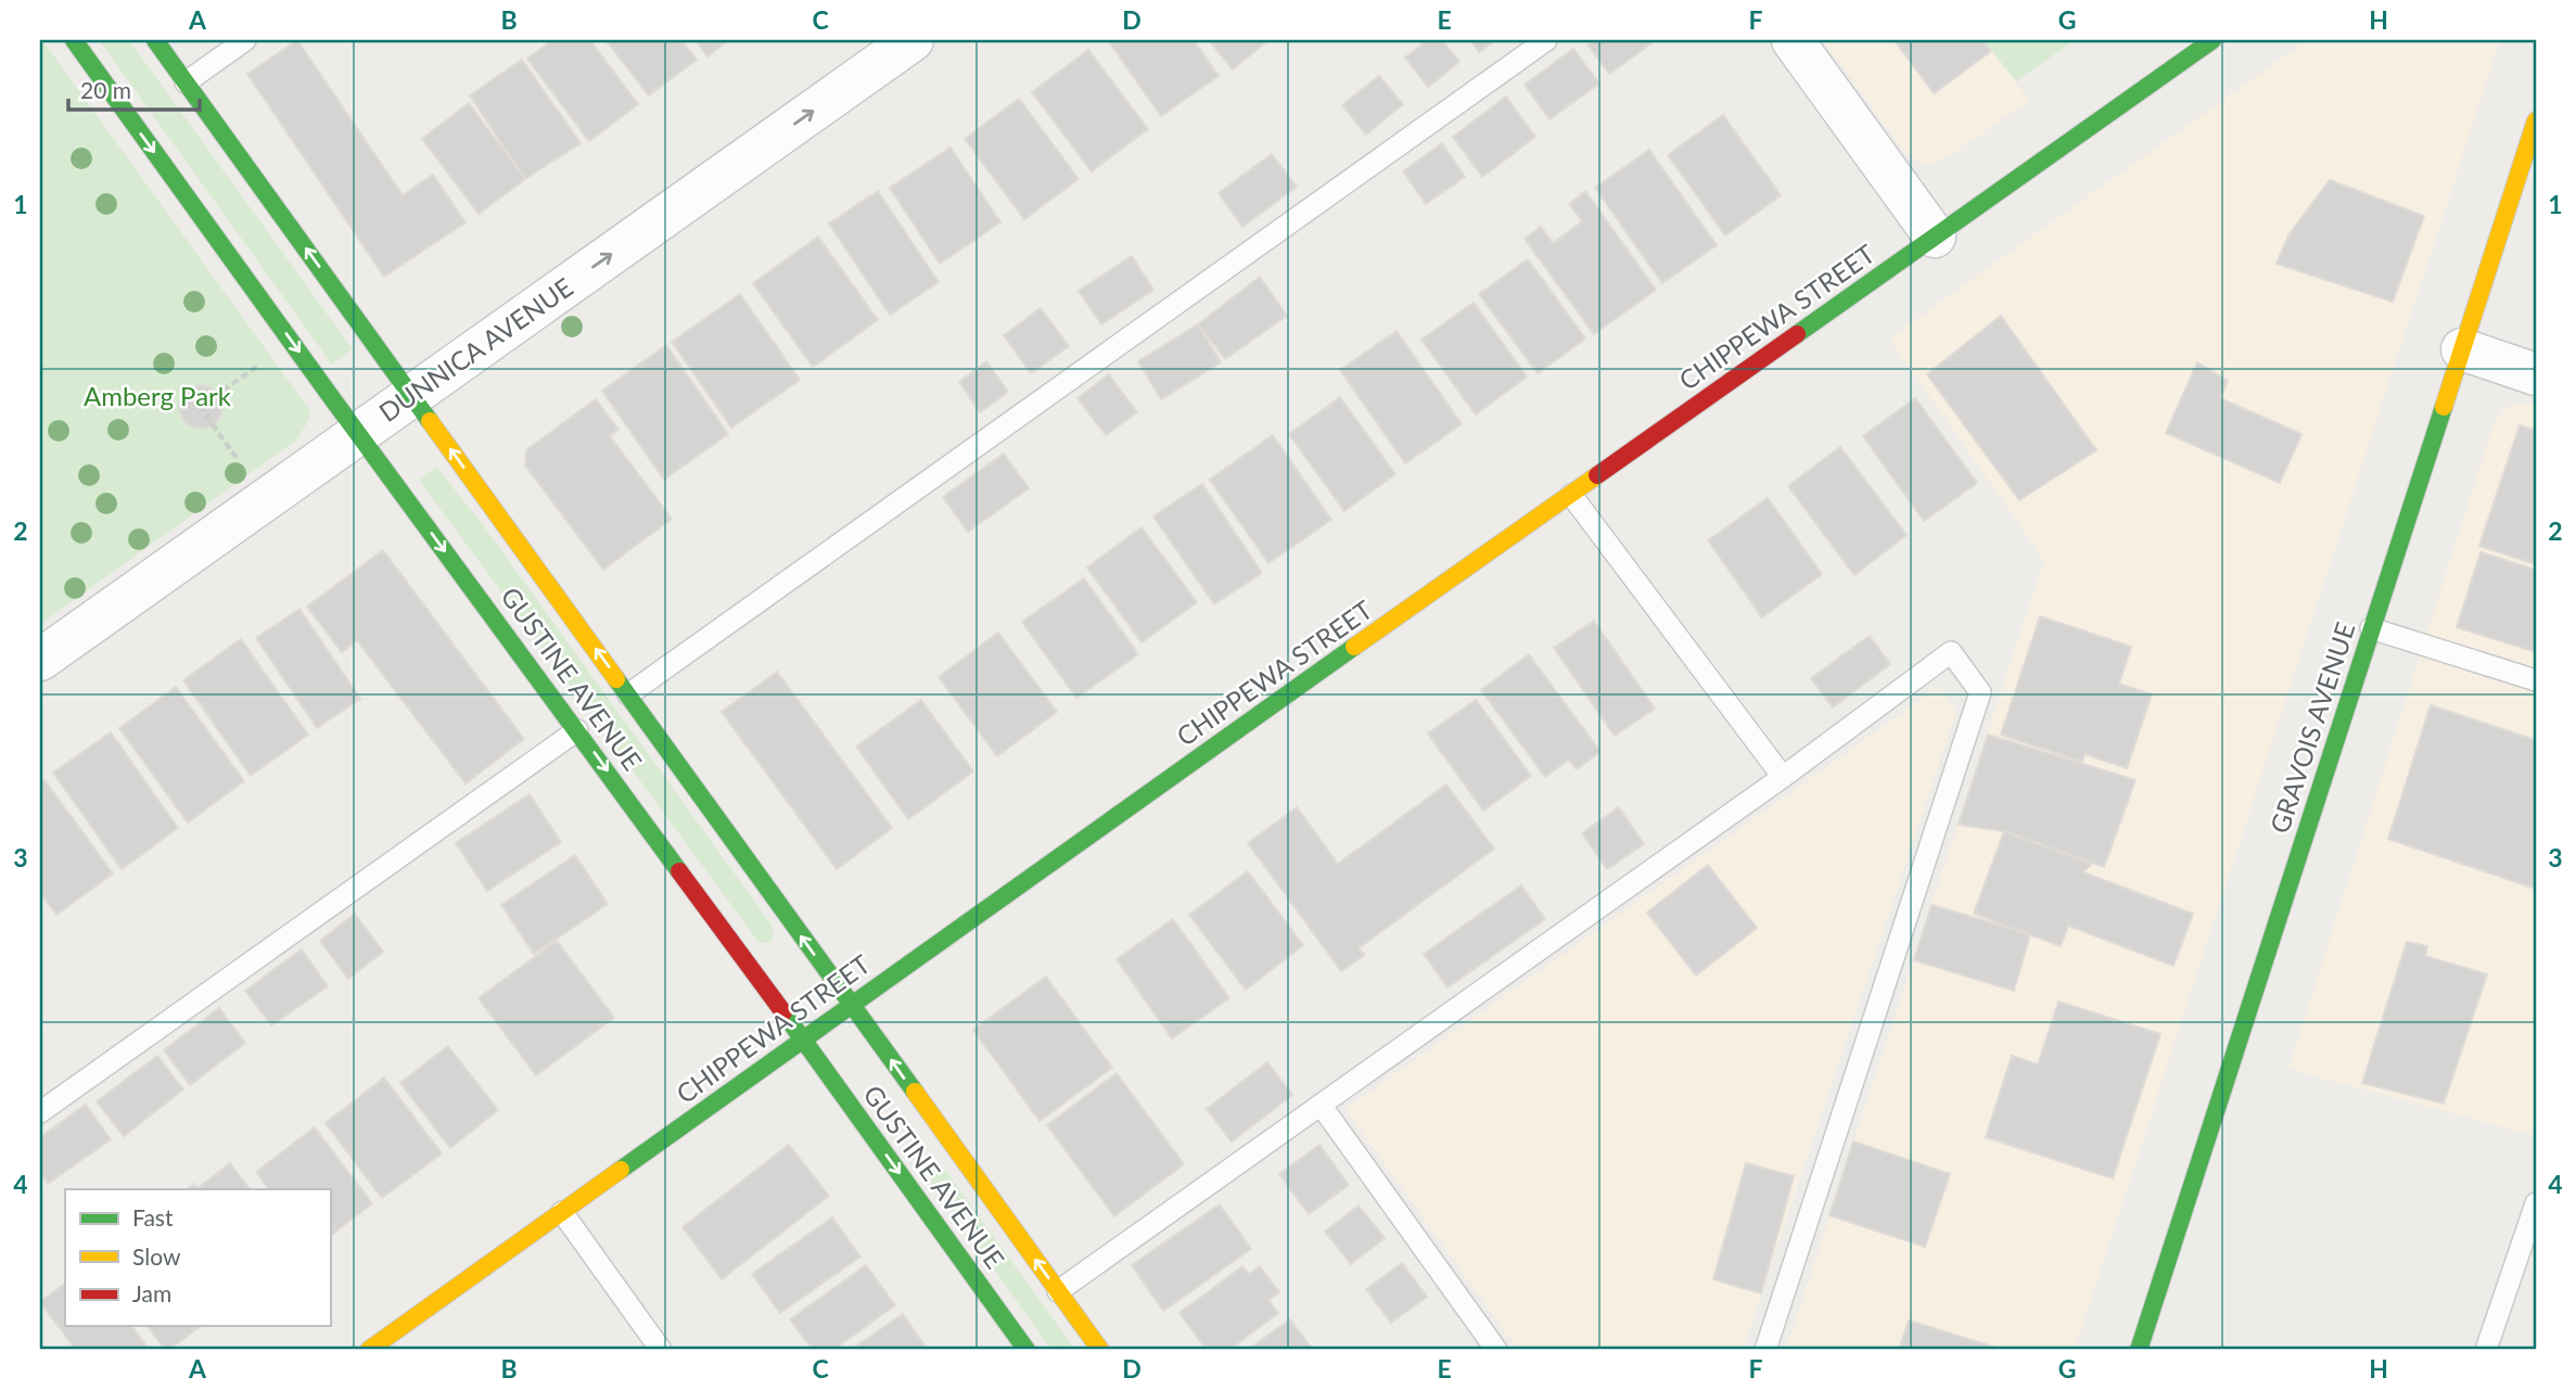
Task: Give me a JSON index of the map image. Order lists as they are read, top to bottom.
{
  "streets": {
    "main road": ["CHIPPEWA STREET", "GUSTINE AVENUE", "GRAVOIS AVENUE"],
    "street": ["DUNNICA AVENUE"]
  },
  "crossings": [
    ["CHIPPEWA STREET", "GUSTINE AVENUE"],
    ["DUNNICA AVENUE", "GUSTINE AVENUE"]
  ],
  "one_way": ["DUNNICA AVENUE"],
  "parks": ["Amberg Park"],
  "legend": ["Fast", "Slow", "Jam"],
  "scale_bar": "20 m",
  "grid": {
    "columns": [
      "A",
      "B",
      "C",
      "D",
      "E",
      "F",
      "G",
      "H"
    ],
    "rows": [
      "1",
      "2",
      "3",
      "4"
    ]
  }
}
